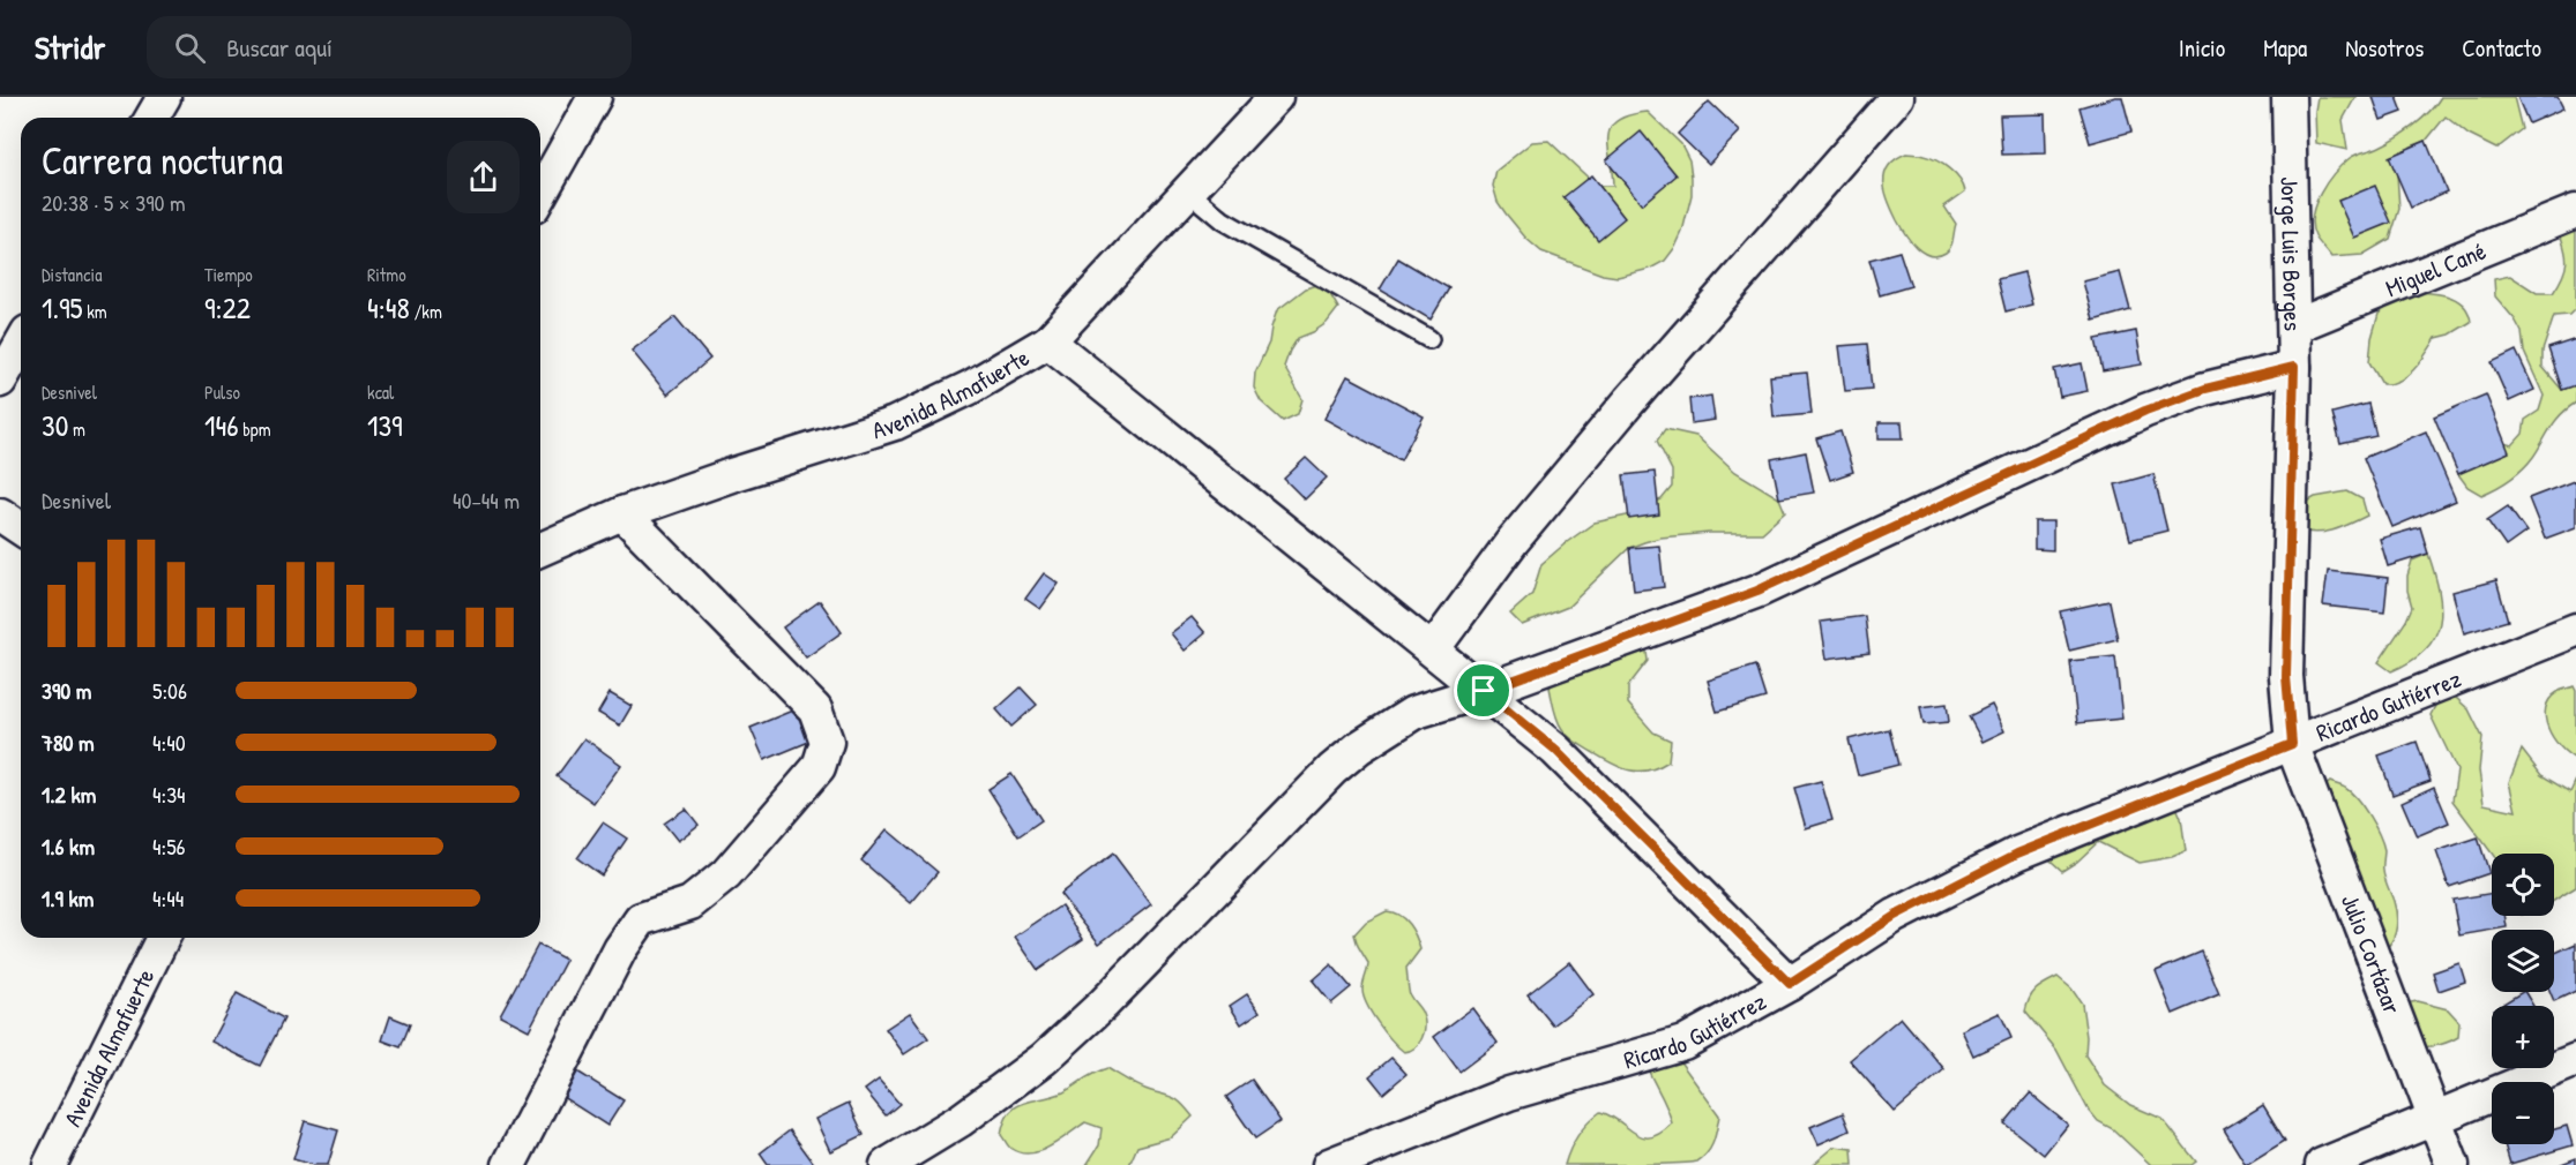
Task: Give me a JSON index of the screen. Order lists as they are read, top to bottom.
{
  "streets": {
    "street": [
      "Jorge Luis Borges",
      "Miguel Cané",
      "Avenida Almafuerte",
      "Ricardo Gutiérrez",
      "Julio Cortázar"
    ]
  },
  "crossings": [
    ["Jorge Luis Borges", "Miguel Cané"],
    ["Jorge Luis Borges", "Ricardo Gutiérrez"],
    ["Jorge Luis Borges", "Julio Cortázar"],
    ["Ricardo Gutiérrez", "Julio Cortázar"]
  ],
  "page": {
    "header": "Stridr",
    "search": "Buscar aquí",
    "nav": [
      "Inicio",
      "Mapa",
      "Nosotros",
      "Contacto"
    ],
    "heading": ["Carrera nocturna", "20:38 · 5 × 390 m"],
    "stats": [
      ["Distancia", "1.95 km"],
      ["Tiempo", "9:22"],
      ["Ritmo", "4:48 /km"],
      ["Desnivel", "30 m"],
      ["Pulso", "146 bpm"],
      ["kcal", "139"]
    ],
    "chart": ["Desnivel", "40–44 m"],
    "list": [
      {
        "name": "390 m",
        "note": "5:06"
      },
      {
        "name": "780 m",
        "note": "4:40"
      },
      {
        "name": "1.2 km",
        "note": "4:34"
      },
      {
        "name": "1.6 km",
        "note": "4:56"
      },
      {
        "name": "1.9 km",
        "note": "4:44"
      }
    ],
    "map_buttons": ["+", "−"]
  }
}
